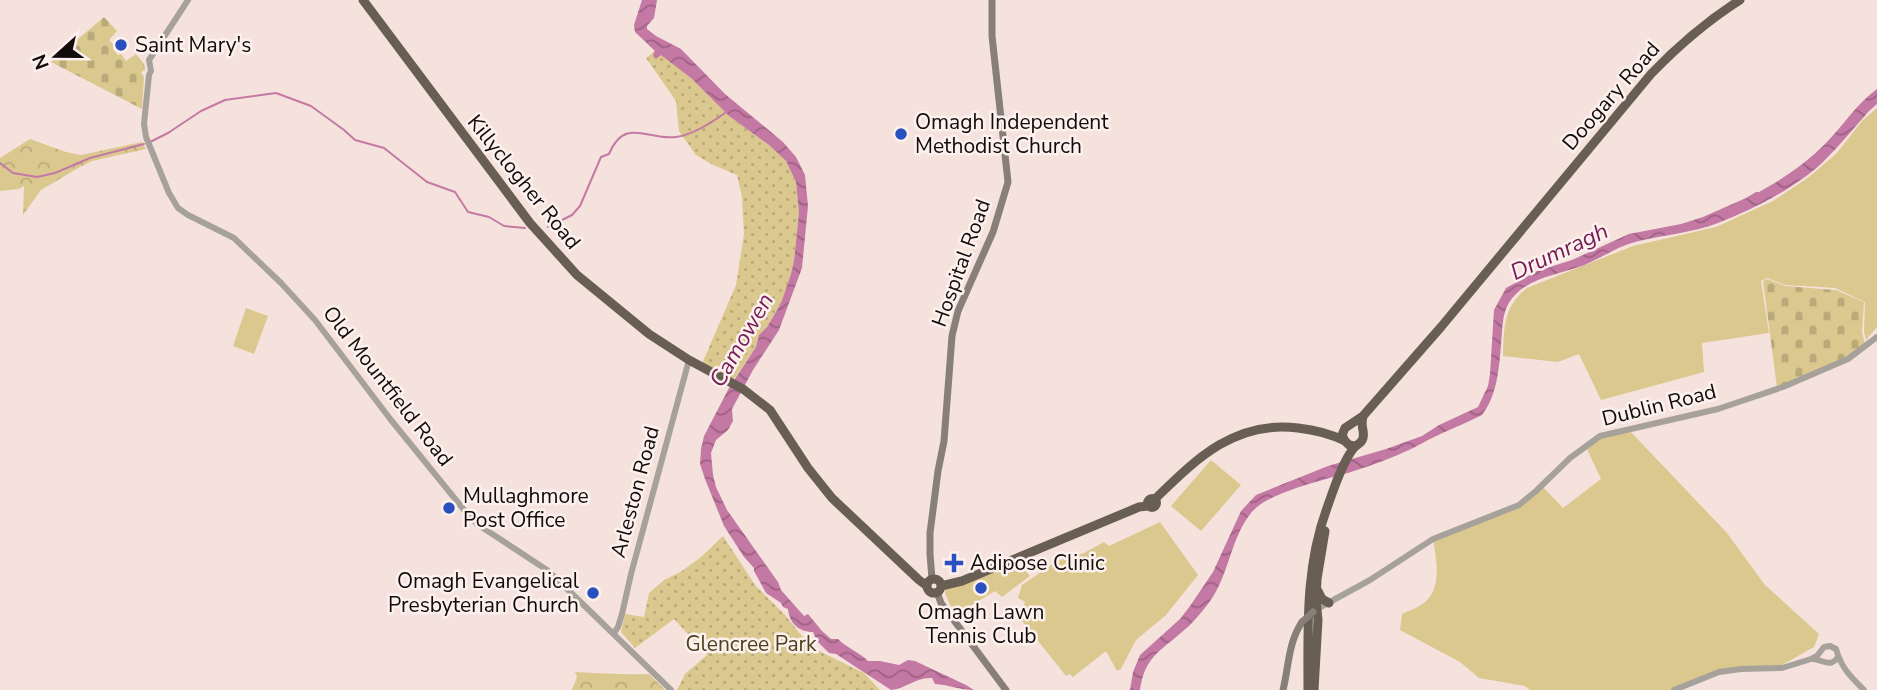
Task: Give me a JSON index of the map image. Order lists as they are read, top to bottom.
{
  "streets": {
    "highway": ["Doogary Road", "Killyclogher Road"],
    "main road": ["Hospital Road"],
    "street": ["Old Mountfield Road", "Dublin Road", "Arleston Road"]
  },
  "crossings": [
    ["Killyclogher Road", "Hospital Road"],
    ["Killyclogher Road", "Arleston Road"],
    ["Old Mountfield Road", "Arleston Road"]
  ],
  "water": ["Drumragh", "Camowen"],
  "parks": ["Glencree Park"],
  "places": {
    "other": [
      "Saint Mary's",
      "Omagh Independent Methodist Church",
      "Mullaghmore Post Office",
      "Omagh Lawn Tennis Club",
      "Omagh Evangelical Presbyterian Church"
    ],
    "health": ["Adipose Clinic"]
  },
  "north": "left"
}
